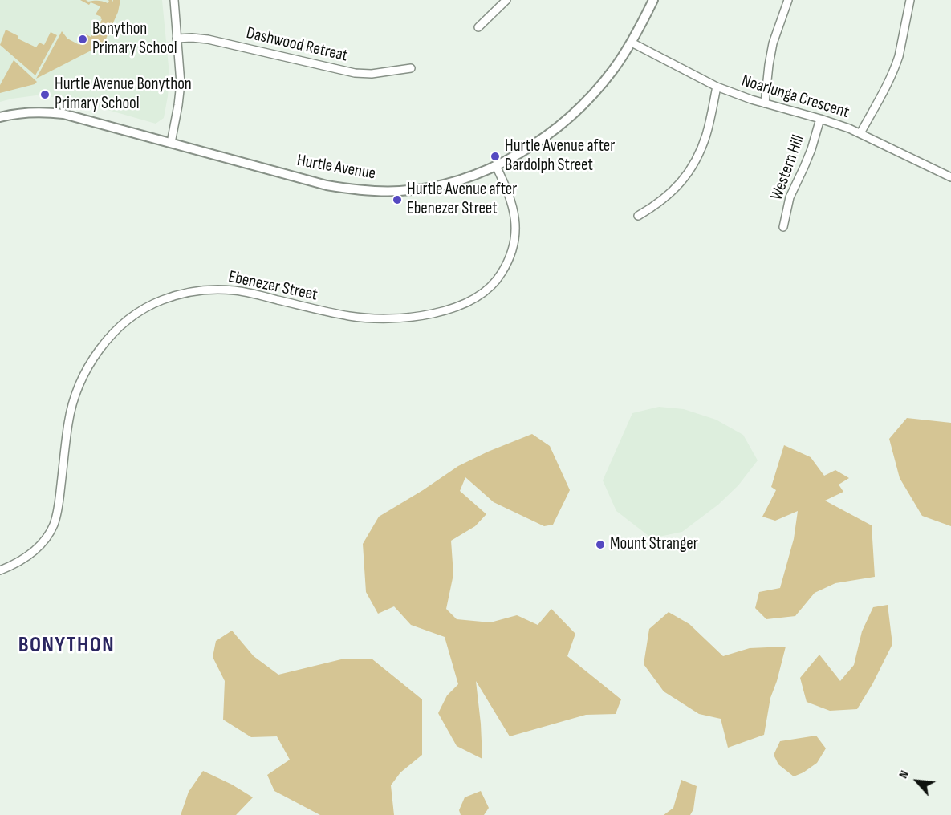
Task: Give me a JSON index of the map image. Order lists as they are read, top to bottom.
{
  "streets": {
    "street": [
      "Dashwood Retreat",
      "Noarlunga Crescent",
      "Hurtle Avenue",
      "Western Hill",
      "Ebenezer Street"
    ]
  },
  "crossings": [
    ["Noarlunga Crescent", "Hurtle Avenue"],
    ["Noarlunga Crescent", "Western Hill"],
    ["Hurtle Avenue", "Ebenezer Street"]
  ],
  "districts": ["BONYTHON"],
  "places": [
    "Bonython Primary School",
    "Hurtle Avenue Bonython Primary School",
    "Hurtle Avenue after Bardolph Street",
    "Hurtle Avenue after Ebenezer Street",
    "Mount Stranger"
  ],
  "north": "top left"
}
